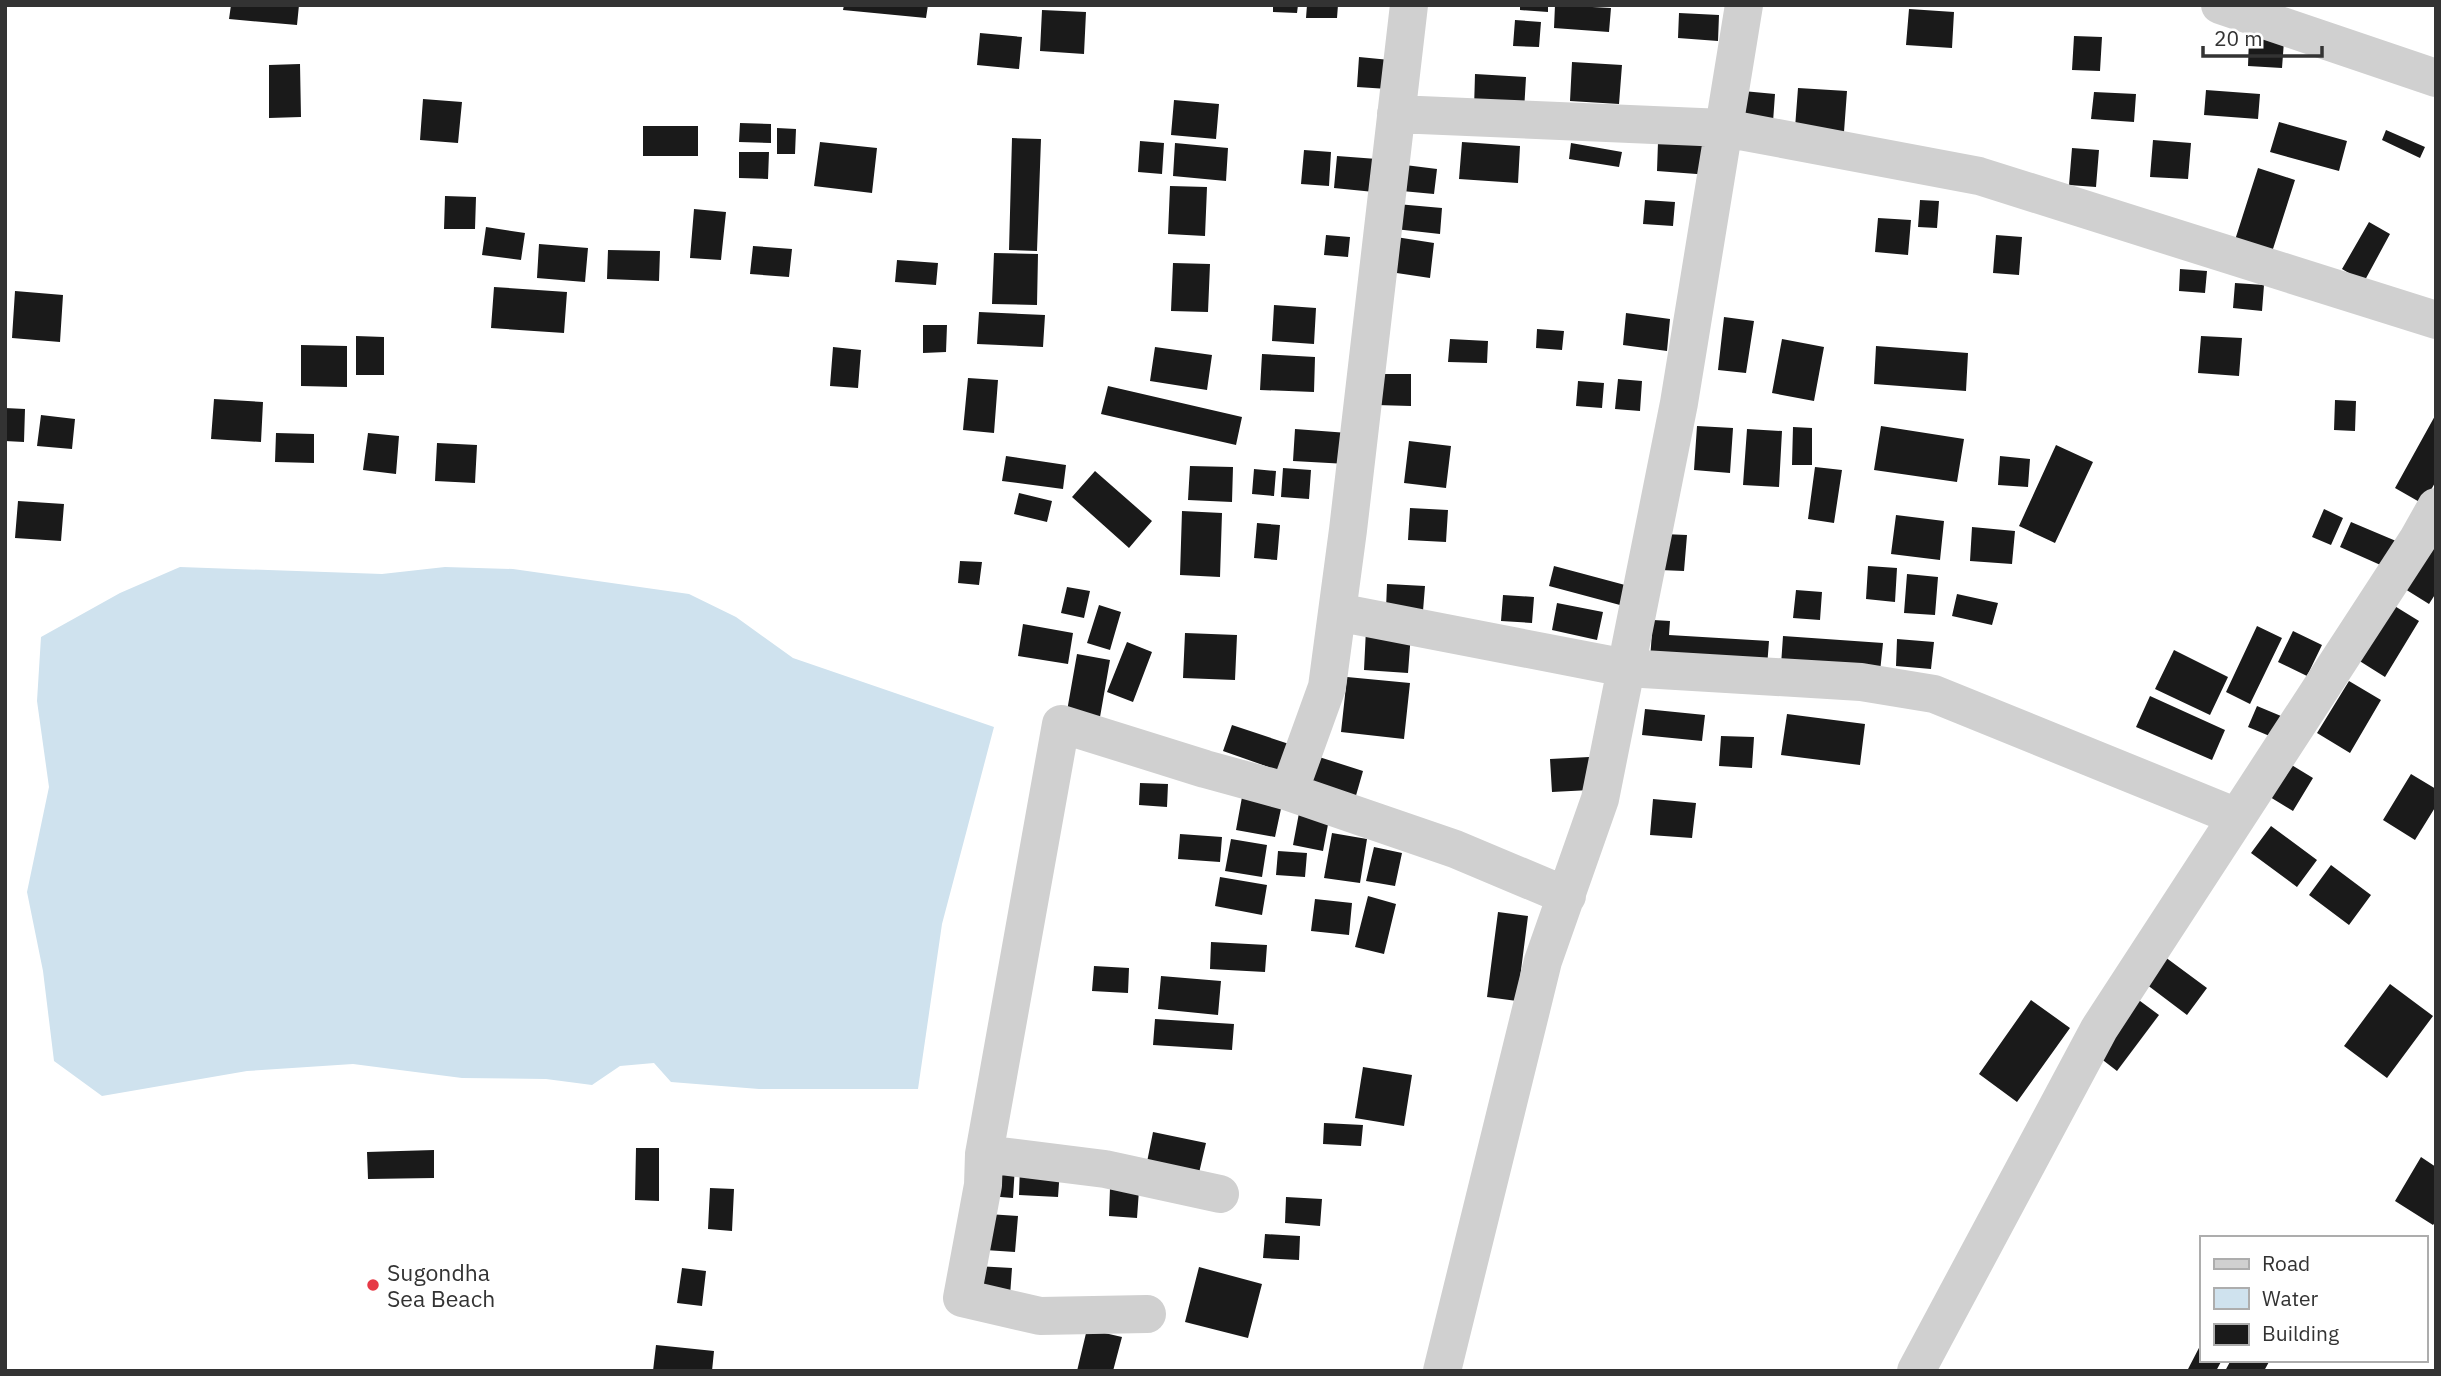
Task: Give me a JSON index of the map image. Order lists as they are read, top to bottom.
{
  "places": ["Sugondha Sea Beach"],
  "legend": ["Road", "Water", "Building"],
  "scale_bar": "20 m"
}
